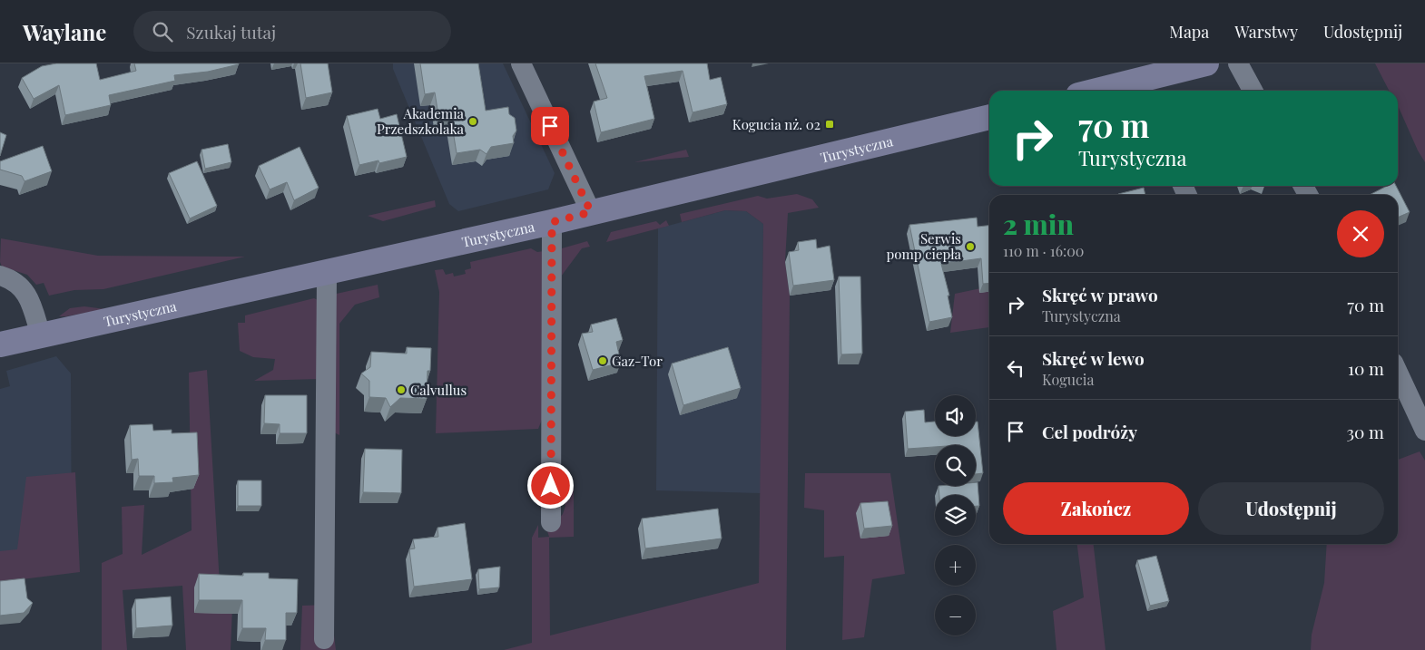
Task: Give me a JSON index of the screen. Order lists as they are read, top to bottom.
{
  "streets": {
    "main road": ["Turystyczna"]
  },
  "places": {
    "other": [
      "Akademia Przedszkolaka",
      "Serwis pomp ciepła",
      "Gaz-Tor",
      "Calvullus"
    ],
    "transit": ["Kogucia nż. 02"]
  },
  "page": {
    "header": "Waylane",
    "search": "Szukaj tutaj",
    "nav": ["Mapa", "Warstwy", "Udostępnij"],
    "turn": ["70 m", "Turystyczna"],
    "heading": ["2 min", "110 m · 16:00"],
    "list": [
      {
        "name": "Skręć w prawo",
        "note": "Turystyczna",
        "value": "70 m"
      },
      {
        "name": "Skręć w lewo",
        "note": "Kogucia",
        "value": "10 m"
      },
      {
        "name": "Cel podróży",
        "value": "30 m"
      }
    ],
    "map_buttons": ["+", "−"],
    "buttons": ["Zakończ", "Udostępnij"]
  }
}
